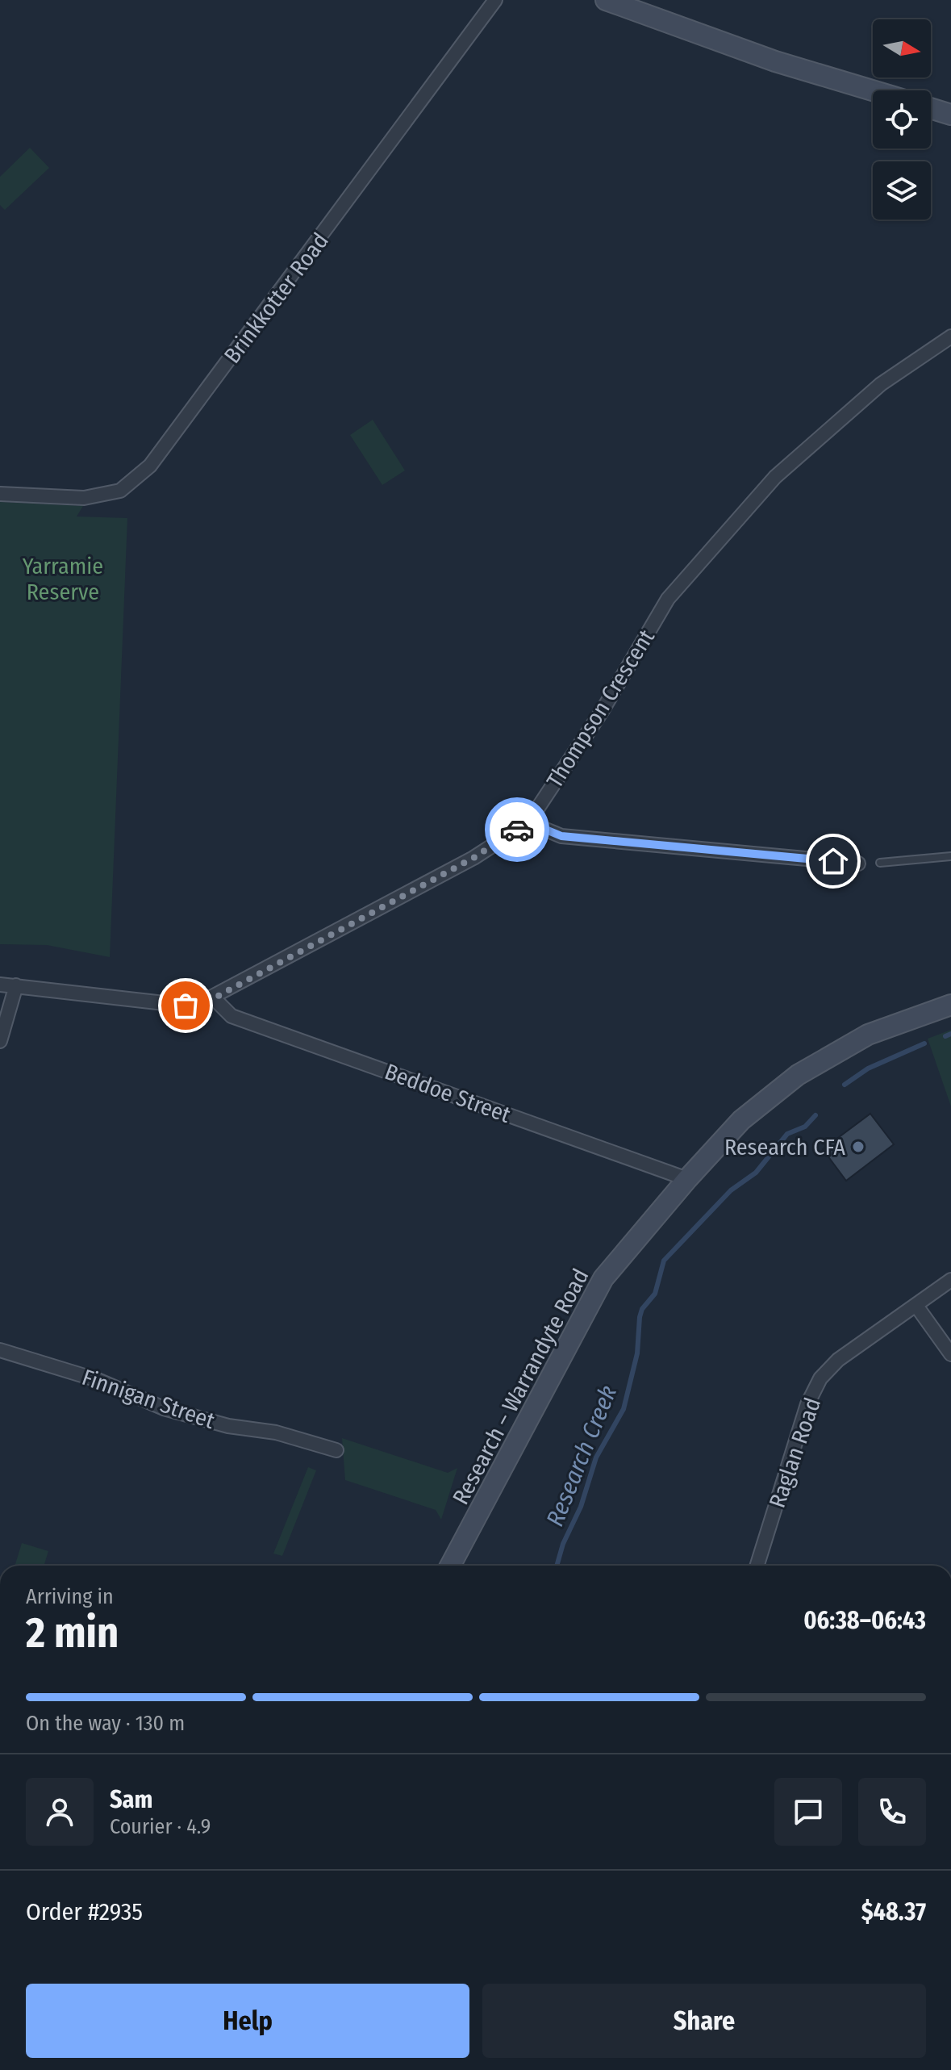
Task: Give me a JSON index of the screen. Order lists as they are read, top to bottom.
{
  "streets": {
    "main road": ["Research – Warrandyte Road"],
    "street": [
      "Brinkkotter Road",
      "Thompson Crescent",
      "Beddoe Street",
      "Finnigan Street",
      "Raglan Road"
    ]
  },
  "crossings": [
    ["Thompson Crescent", "Beddoe Street"],
    ["Beddoe Street", "Research – Warrandyte Road"]
  ],
  "water": ["Research Creek"],
  "parks": ["Yarramie Reserve"],
  "places": ["Research CFA"],
  "north": "right",
  "page": {
    "heading": ["2 min", "Arriving in", "06:38–06:43"],
    "panel": [
      "Sam",
      "Courier · 4.9",
      "Order #2935",
      "$48.37"
    ],
    "bar": "On the way · 130 m",
    "buttons": ["Help", "Share"]
  }
}
